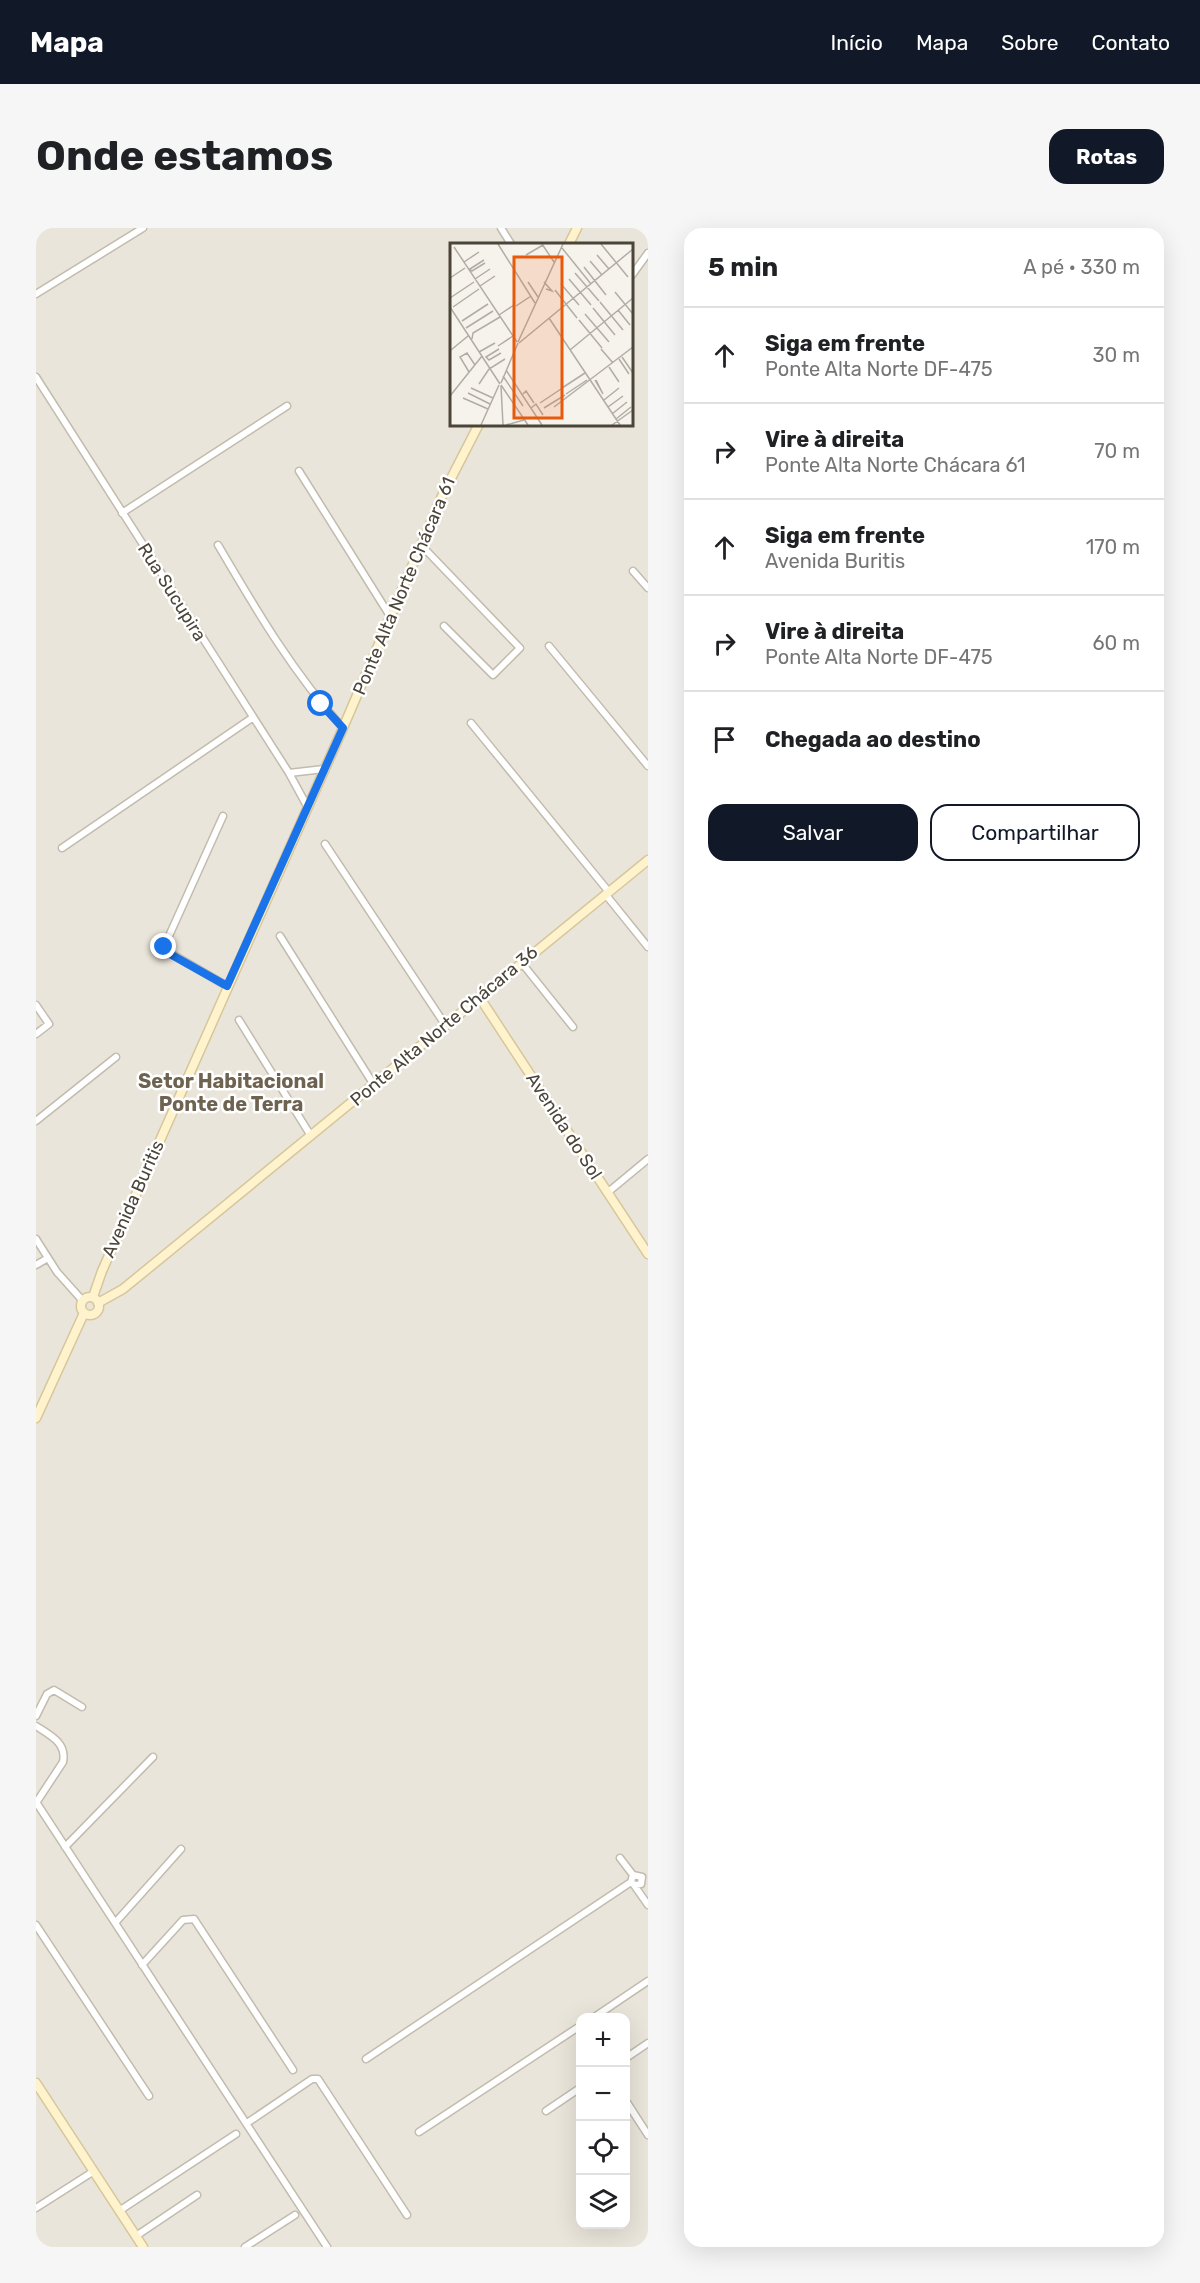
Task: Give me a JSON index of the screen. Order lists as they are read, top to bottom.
{
  "streets": {
    "street": [
      "Ponte Alta Norte Chácara 61",
      "Rua Sucupira",
      "Ponte Alta Norte Chácara 36",
      "Avenida do Sol",
      "Avenida Buritis"
    ]
  },
  "crossings": [
    ["Ponte Alta Norte Chácara 61", "Rua Sucupira"],
    ["Ponte Alta Norte Chácara 61", "Avenida Buritis"],
    ["Rua Sucupira", "Avenida Buritis"],
    ["Ponte Alta Norte Chácara 36", "Avenida do Sol"],
    ["Ponte Alta Norte Chácara 36", "Avenida Buritis"]
  ],
  "districts": ["Setor Habitacional Ponte de Terra"],
  "page": {
    "header": "Mapa",
    "nav": [
      "Início",
      "Mapa",
      "Sobre",
      "Contato"
    ],
    "buttons": [
      "Rotas",
      ["Salvar", "Compartilhar"]
    ],
    "title": "Onde estamos",
    "heading": ["5 min", "A pé · 330 m"],
    "list": [
      ["Siga em frente", "Ponte Alta Norte DF-475", "30 m"],
      ["Vire à direita", "Ponte Alta Norte Chácara 61", "70 m"],
      ["Siga em frente", "Avenida Buritis", "170 m"],
      ["Vire à direita", "Ponte Alta Norte DF-475", "60 m"],
      "Chegada ao destino"
    ],
    "map_buttons": ["+", "−"]
  }
}
